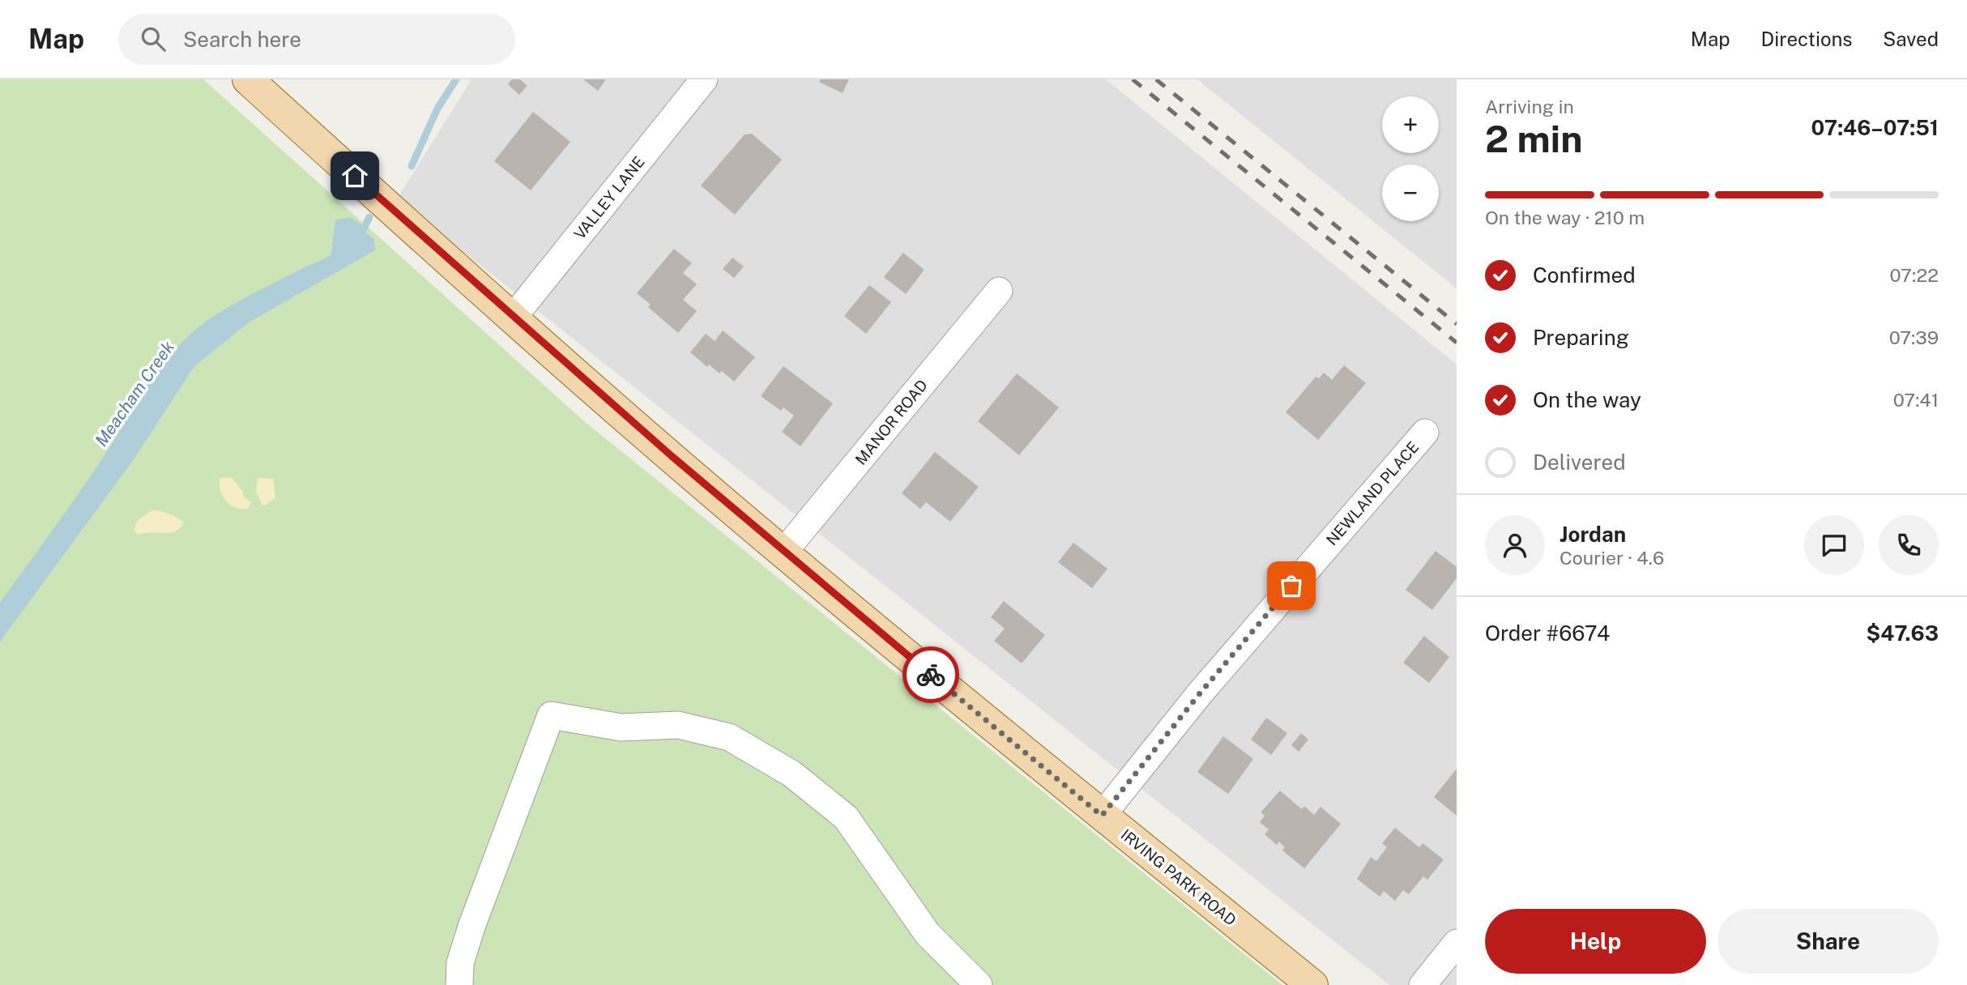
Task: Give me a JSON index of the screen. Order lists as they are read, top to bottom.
{
  "streets": {
    "main road": ["IRVING PARK ROAD"],
    "street": ["VALLEY LANE", "MANOR ROAD", "NEWLAND PLACE"]
  },
  "crossings": [
    ["VALLEY LANE", "IRVING PARK ROAD"],
    ["MANOR ROAD", "IRVING PARK ROAD"],
    ["NEWLAND PLACE", "IRVING PARK ROAD"]
  ],
  "water": ["Meacham Creek"],
  "page": {
    "header": "Map",
    "search": "Search here",
    "nav": ["Map", "Directions", "Saved"],
    "heading": ["2 min", "Arriving in", "07:46–07:51"],
    "panel": [
      "Jordan",
      "Courier · 4.6",
      "Order #6674",
      "$47.63"
    ],
    "map_buttons": ["+", "−"],
    "bar": "On the way · 210 m",
    "list": [
      ["Confirmed", "07:22"],
      ["Preparing", "07:39"],
      ["On the way", "07:41"],
      "Delivered"
    ],
    "buttons": ["Help", "Share"]
  }
}
